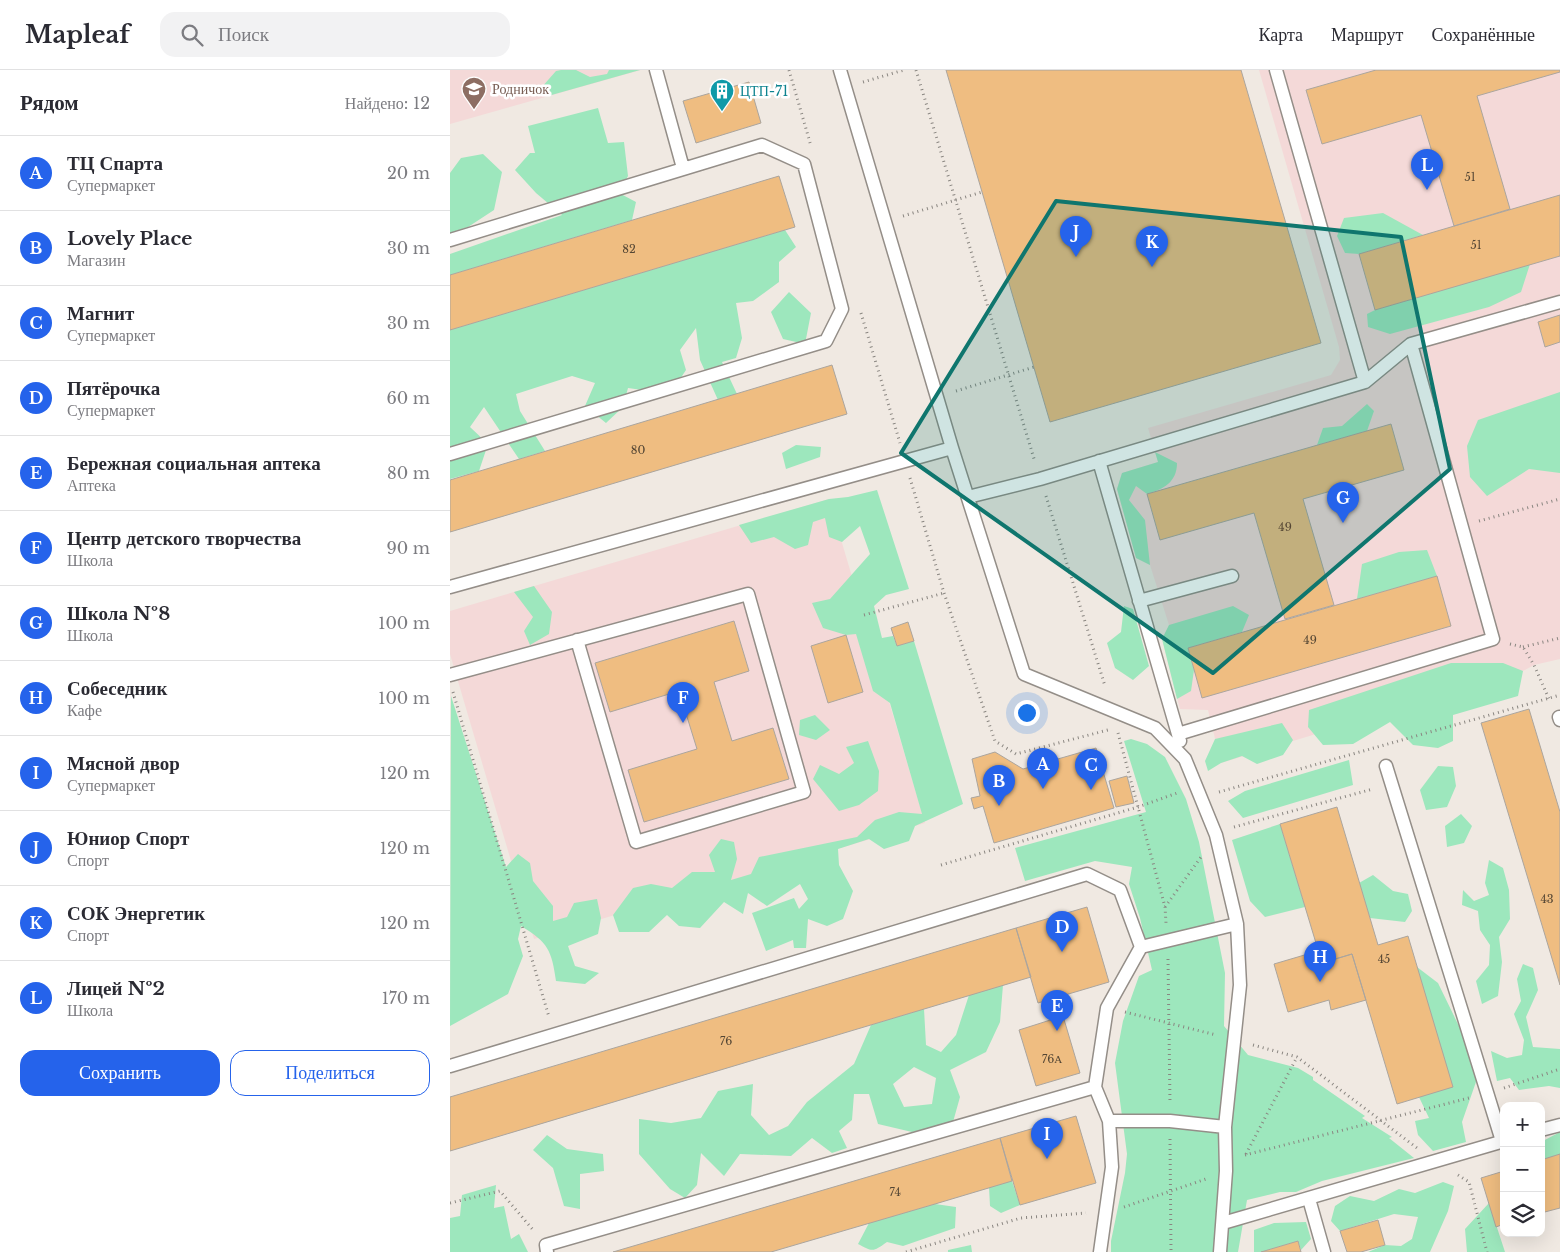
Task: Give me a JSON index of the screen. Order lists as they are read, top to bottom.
{
  "places": {
    "school or university": ["Родничок"],
    "building": ["ЦТП-71"]
  },
  "house_numbers": [
    "51",
    "51",
    "82",
    "80",
    "49",
    "49",
    "43",
    "45",
    "76",
    "76А",
    "74"
  ],
  "page": {
    "header": "Mapleaf",
    "search": "Поиск",
    "nav": ["Карта", "Маршрут", "Сохранённые"],
    "heading": ["Рядом", "Найдено: 12"],
    "list": [
      {
        "mark": "A",
        "name": "ТЦ Спарта",
        "note": "Супермаркет",
        "value": "20 m"
      },
      {
        "mark": "B",
        "name": "Lovely Place",
        "note": "Магазин",
        "value": "30 m"
      },
      {
        "mark": "C",
        "name": "Магнит",
        "note": "Супермаркет",
        "value": "30 m"
      },
      {
        "mark": "D",
        "name": "Пятёрочка",
        "note": "Супермаркет",
        "value": "60 m"
      },
      {
        "mark": "E",
        "name": "Бережная социальная аптека",
        "note": "Аптека",
        "value": "80 m"
      },
      {
        "mark": "F",
        "name": "Центр детского творчества",
        "note": "Школа",
        "value": "90 m"
      },
      {
        "mark": "G",
        "name": "Школа №8",
        "note": "Школа",
        "value": "100 m"
      },
      {
        "mark": "H",
        "name": "Собеседник",
        "note": "Кафе",
        "value": "100 m"
      },
      {
        "mark": "I",
        "name": "Мясной двор",
        "note": "Супермаркет",
        "value": "120 m"
      },
      {
        "mark": "J",
        "name": "Юниор Спорт",
        "note": "Спорт",
        "value": "120 m"
      },
      {
        "mark": "K",
        "name": "СОК Энергетик",
        "note": "Спорт",
        "value": "120 m"
      },
      {
        "mark": "L",
        "name": "Лицей №2",
        "note": "Школа",
        "value": "170 m"
      }
    ],
    "pins": [
      "L",
      "J",
      "K",
      "G",
      "F",
      "A",
      "C",
      "B",
      "D",
      "H",
      "E",
      "I"
    ],
    "buttons": ["Сохранить", "Поделиться"],
    "map_buttons": ["+", "−"]
  }
}
